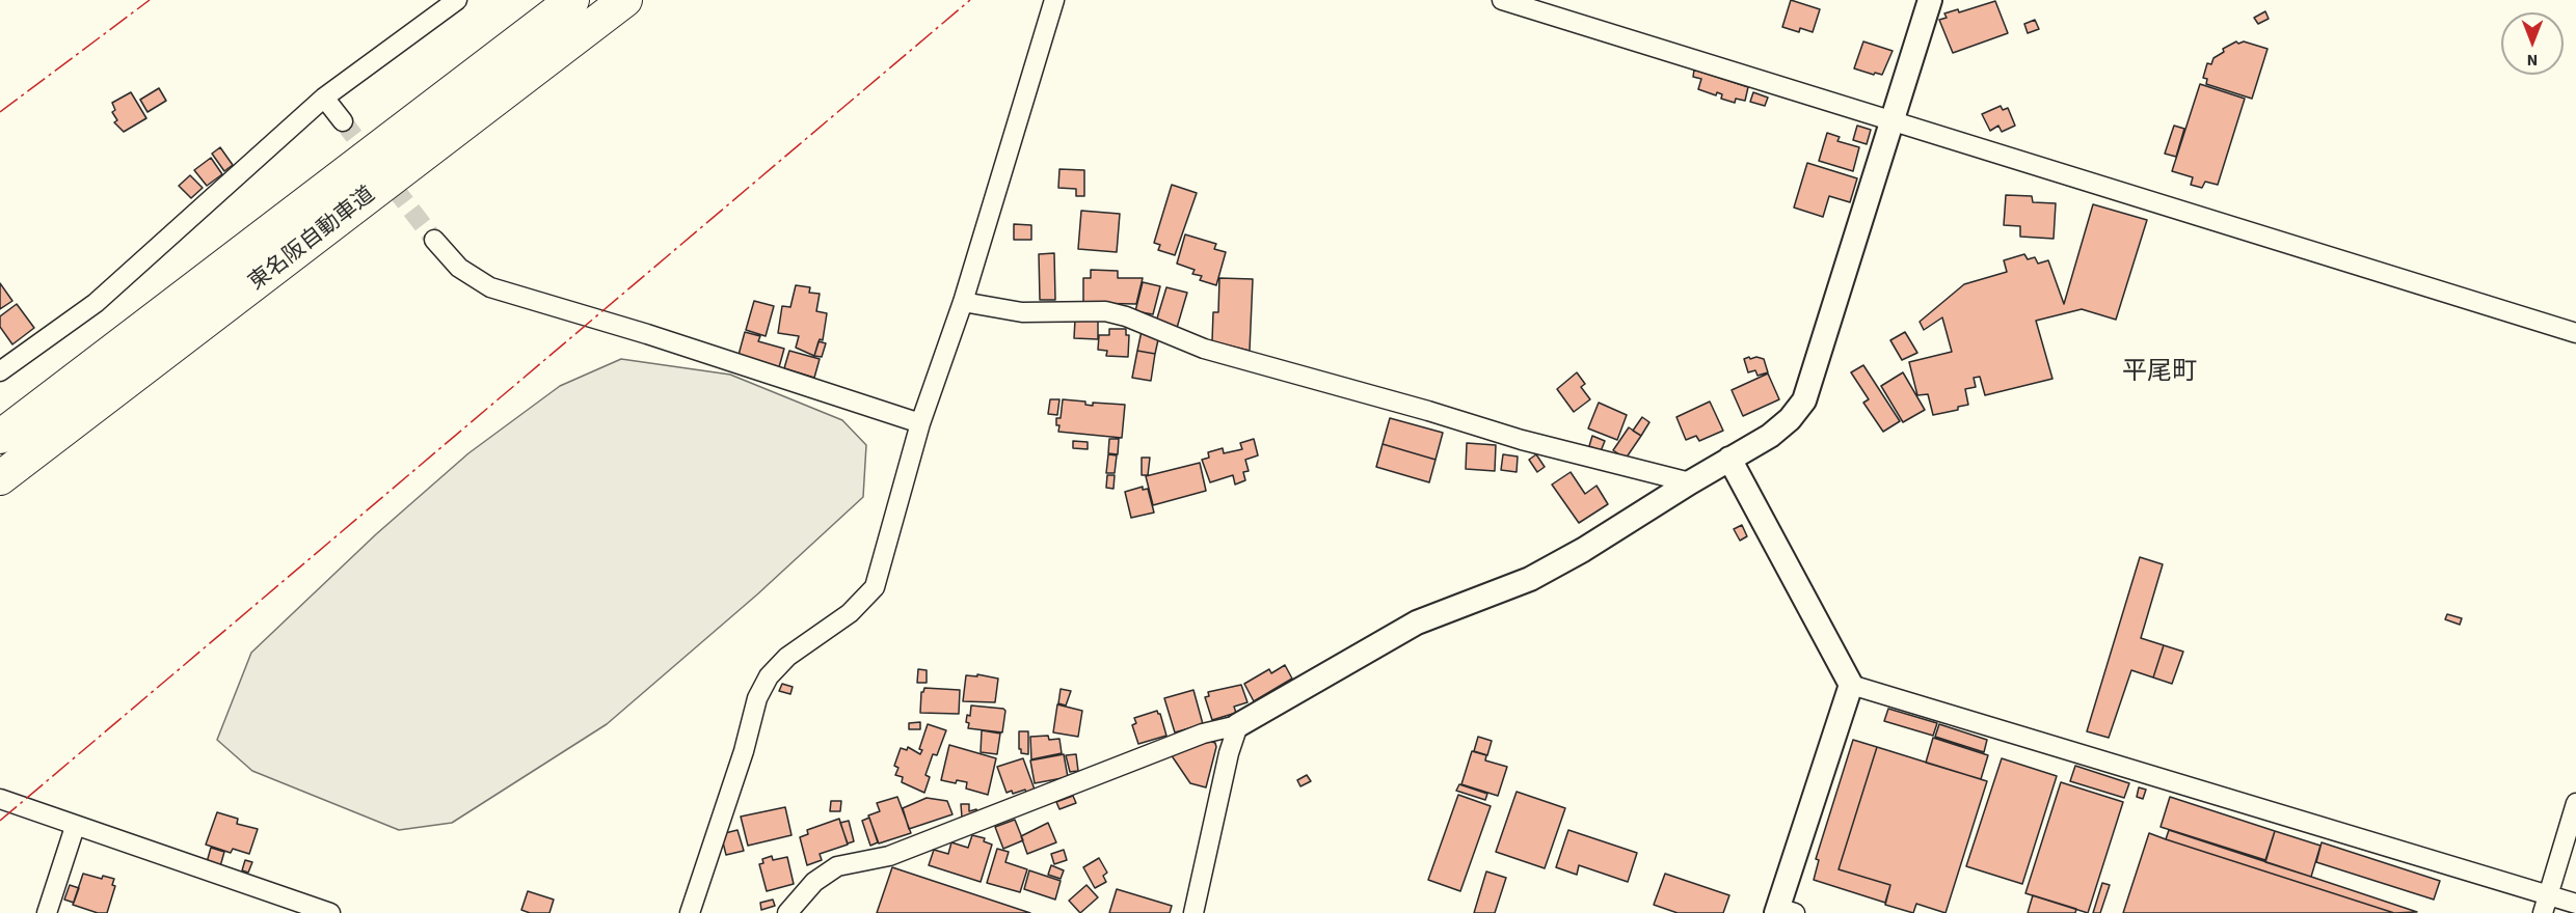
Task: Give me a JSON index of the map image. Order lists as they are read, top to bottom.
{
  "streets": {
    "highway": ["東名阪自動車道"]
  },
  "districts": ["平尾町"],
  "north": "bottom"
}
